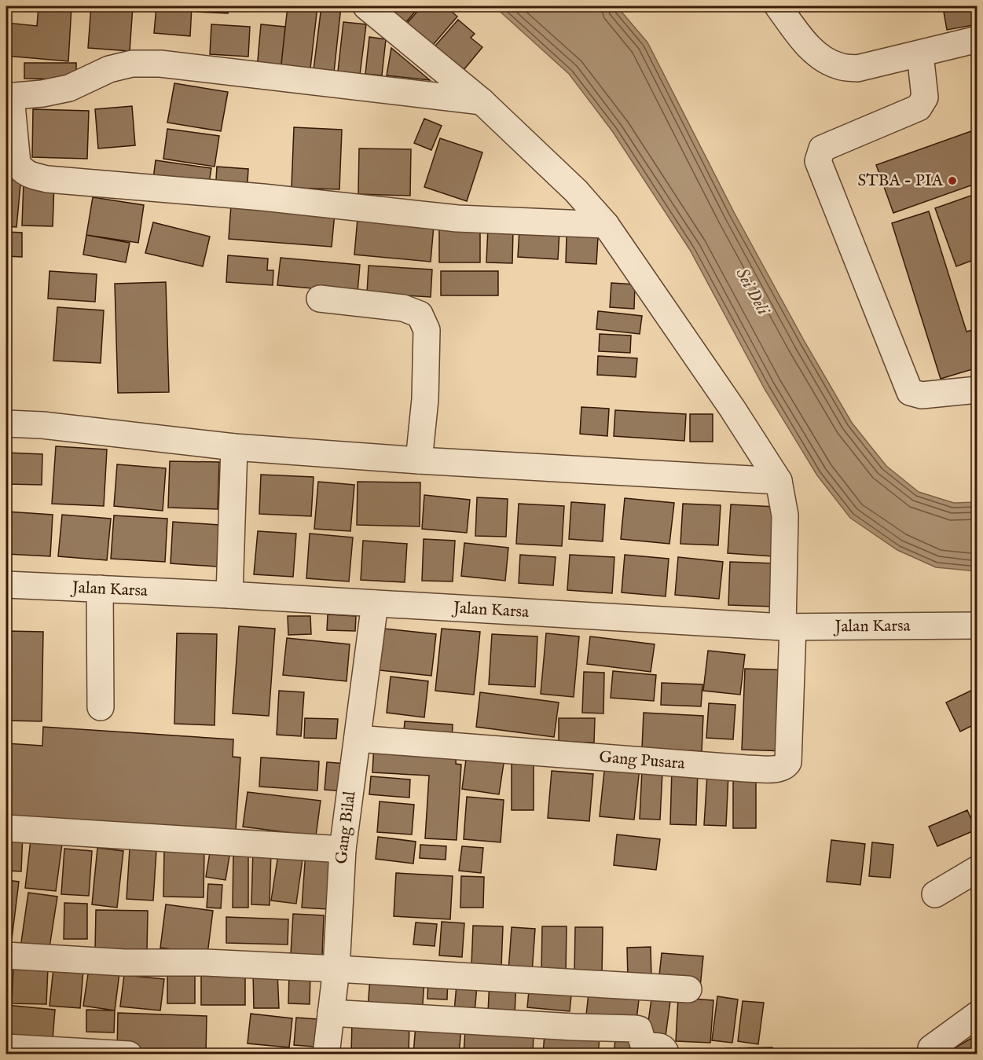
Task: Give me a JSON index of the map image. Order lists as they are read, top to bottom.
{
  "streets": {
    "street": ["Jalan Karsa", "Gang Pusara", "Gang Bilal"]
  },
  "crossings": [
    ["Jalan Karsa", "Gang Pusara"],
    ["Jalan Karsa", "Gang Bilal"],
    ["Gang Pusara", "Gang Bilal"]
  ],
  "water": ["Sei Deli"],
  "places": ["STBA - PIA"]
}
